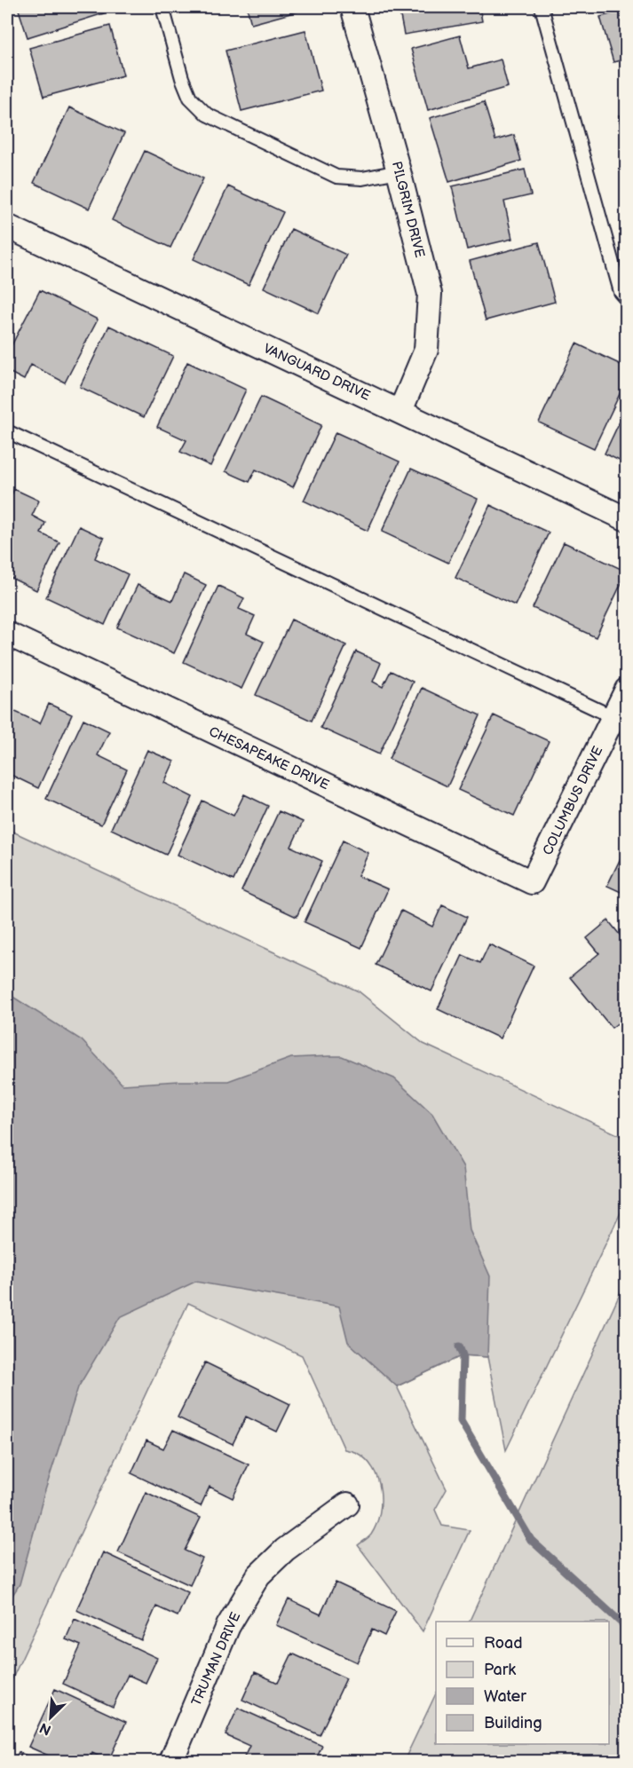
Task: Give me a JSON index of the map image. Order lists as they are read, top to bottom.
{
  "streets": {
    "street": [
      "PILGRIM DRIVE",
      "VANGUARD DRIVE",
      "CHESAPEAKE DRIVE",
      "COLUMBUS DRIVE",
      "TRUMAN DRIVE"
    ]
  },
  "crossings": [
    ["PILGRIM DRIVE", "VANGUARD DRIVE"],
    ["CHESAPEAKE DRIVE", "COLUMBUS DRIVE"]
  ],
  "legend": [
    "Road",
    "Park",
    "Water",
    "Building"
  ],
  "north": "bottom left"
}
